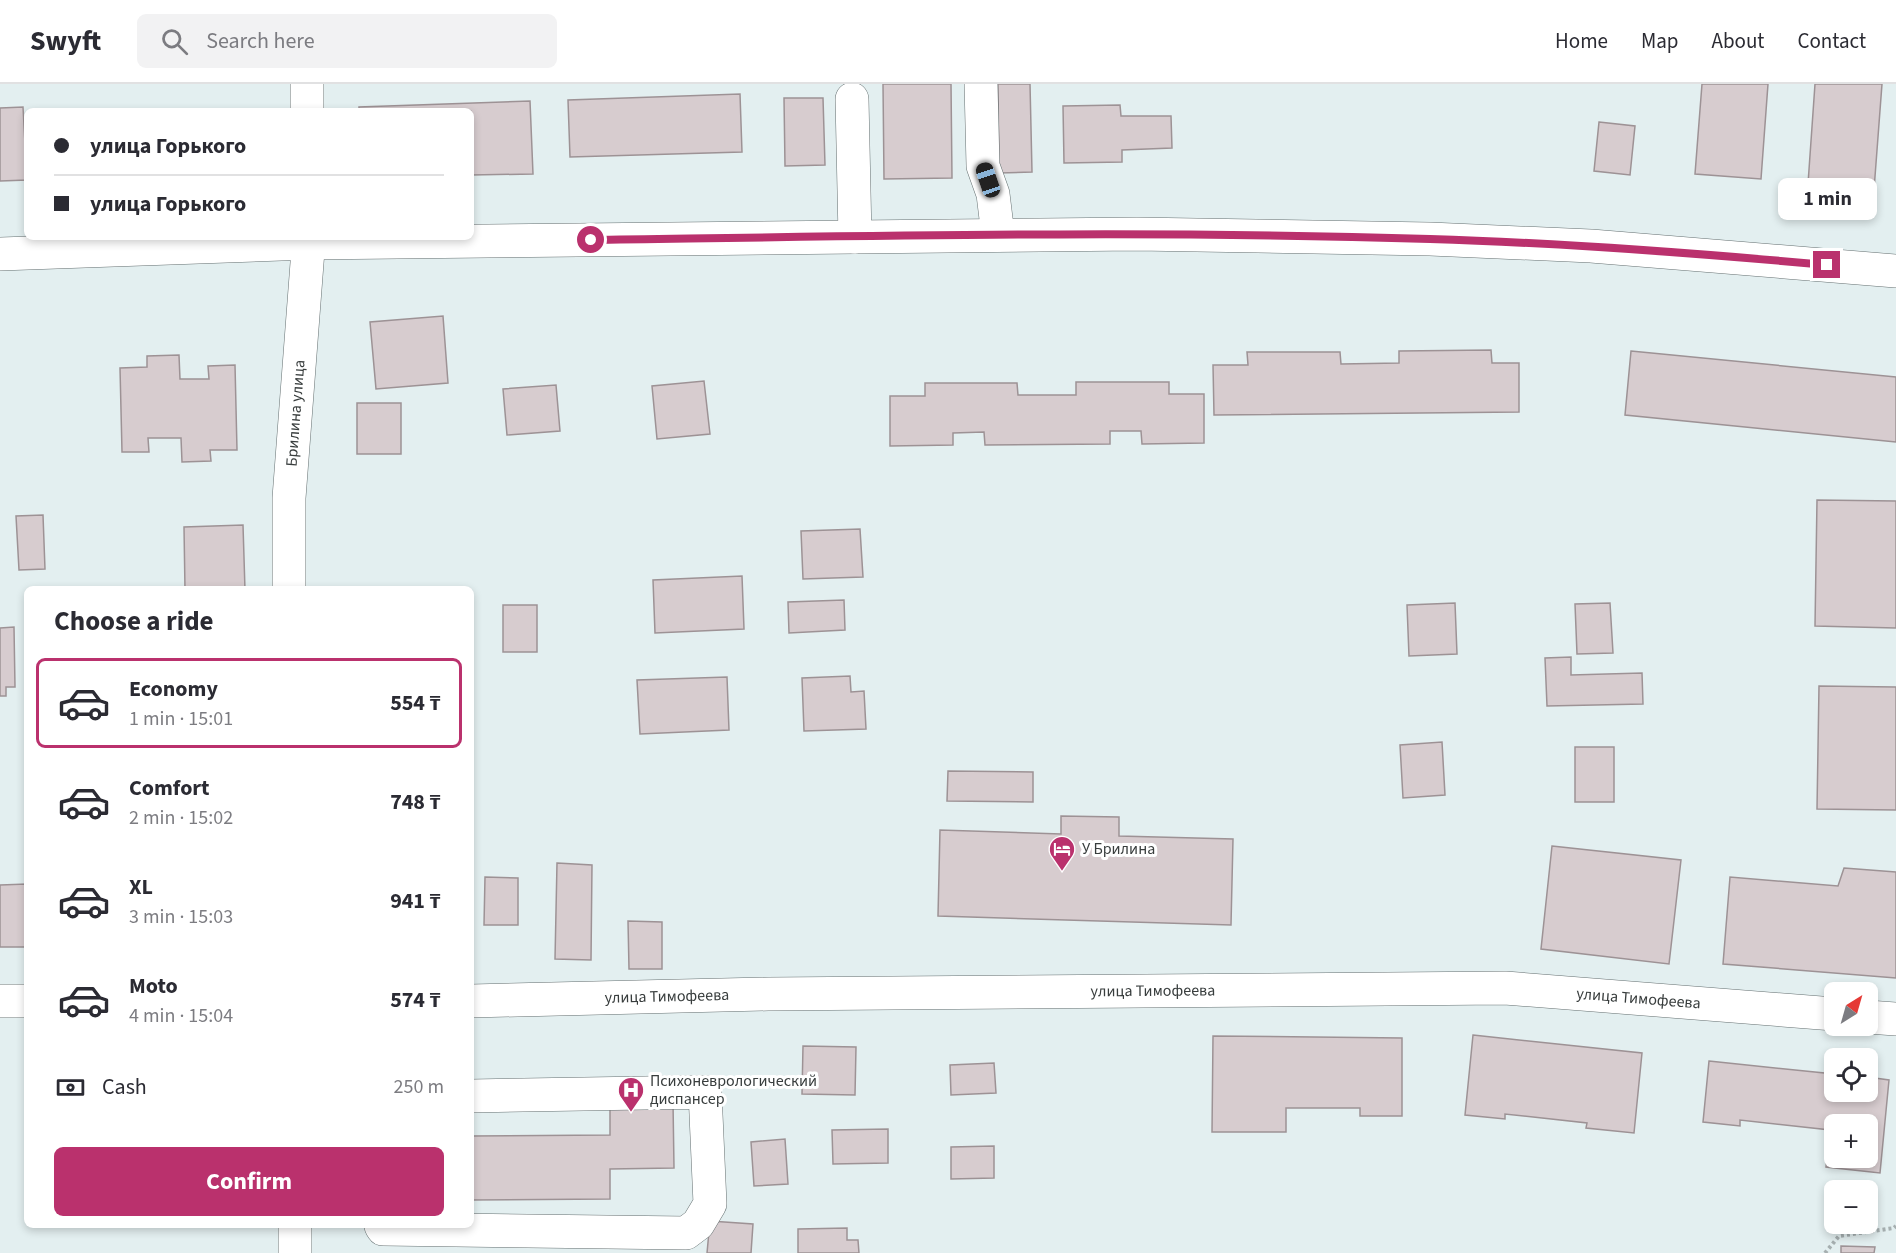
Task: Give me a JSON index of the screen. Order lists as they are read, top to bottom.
{
  "streets": {
    "street": ["Брилина улица", "улица Тимофеева"]
  },
  "places": {
    "hotel": ["У Брилина"],
    "hospital": ["Психоневрологический диспансер"]
  },
  "north": "top right",
  "page": {
    "header": "Swyft",
    "search": "Search here",
    "nav": [
      "Home",
      "Map",
      "About",
      "Contact"
    ],
    "banner": ["улица Горького", "улица Горького"],
    "bubble": "1 min",
    "heading": "Choose a ride",
    "list": [
      {
        "name": "Economy",
        "note": "1 min · 15:01",
        "value": "554 ₸"
      },
      {
        "name": "Comfort",
        "note": "2 min · 15:02",
        "value": "748 ₸"
      },
      {
        "name": "XL",
        "note": "3 min · 15:03",
        "value": "941 ₸"
      },
      {
        "name": "Moto",
        "note": "4 min · 15:04",
        "value": "574 ₸"
      }
    ],
    "map_buttons": ["+", "−"],
    "pay": ["Cash", "250 m"],
    "buttons": "Confirm"
  }
}
